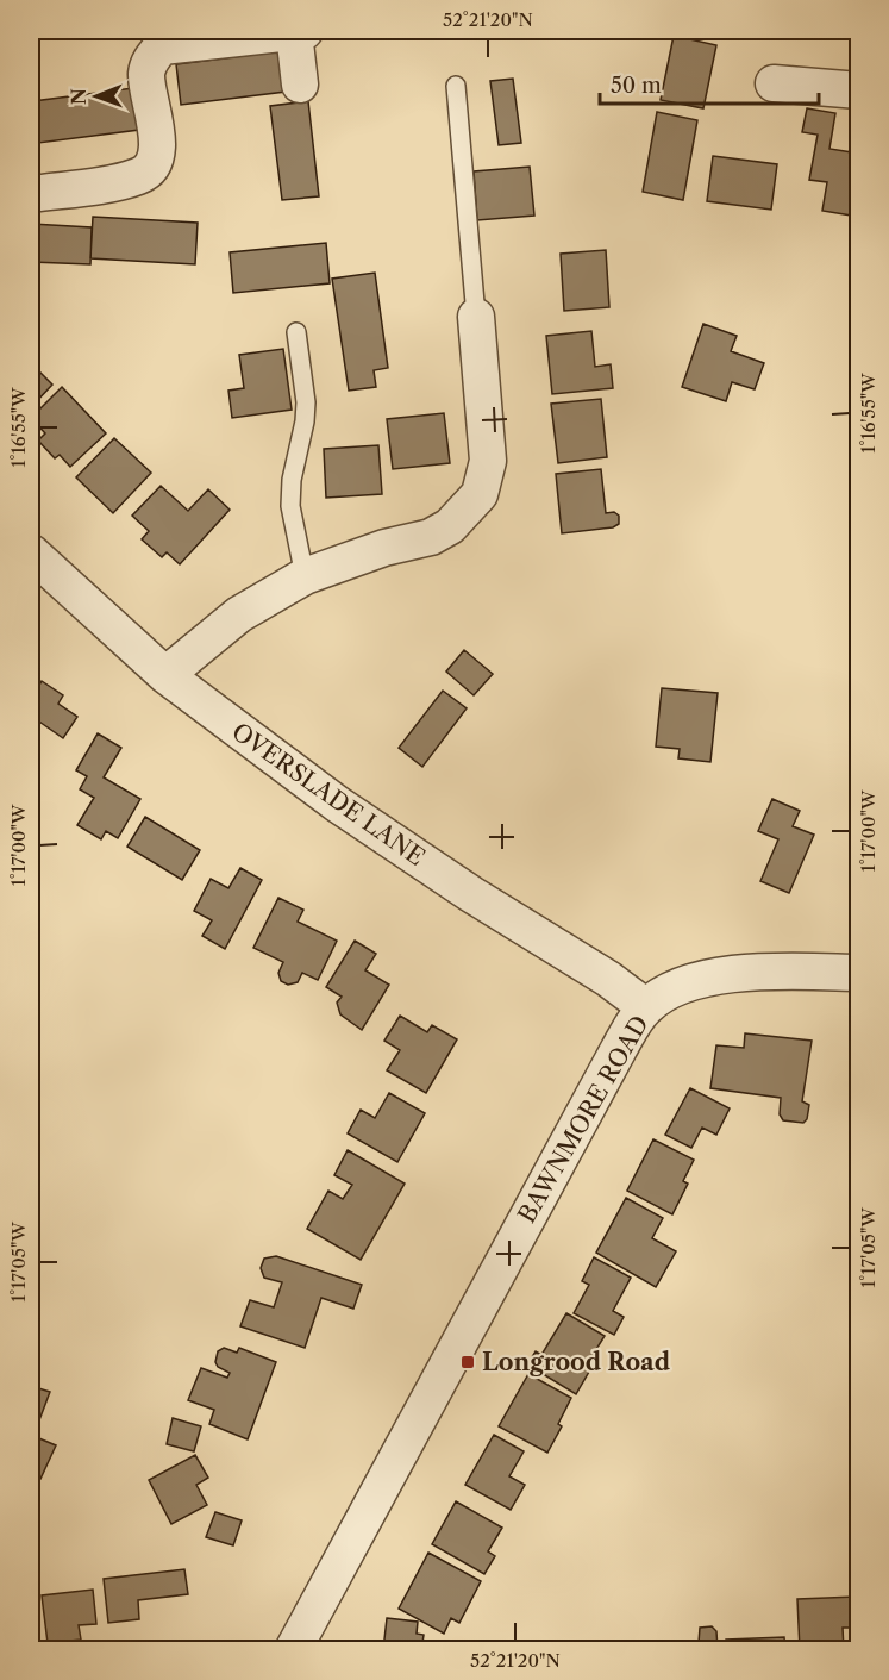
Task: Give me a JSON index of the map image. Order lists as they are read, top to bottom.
{
  "streets": {
    "street": ["OVERSLADE LANE", "BAWNMORE ROAD"]
  },
  "crossings": [
    ["OVERSLADE LANE", "BAWNMORE ROAD"]
  ],
  "places": {
    "transit": ["Longrood Road"]
  },
  "scale_bar": "50 m",
  "north": "left",
  "coordinates": [
    "52°21'20\"N",
    "1°16'55\"W",
    "1°17'00\"W",
    "1°17'05\"W"
  ]
}
